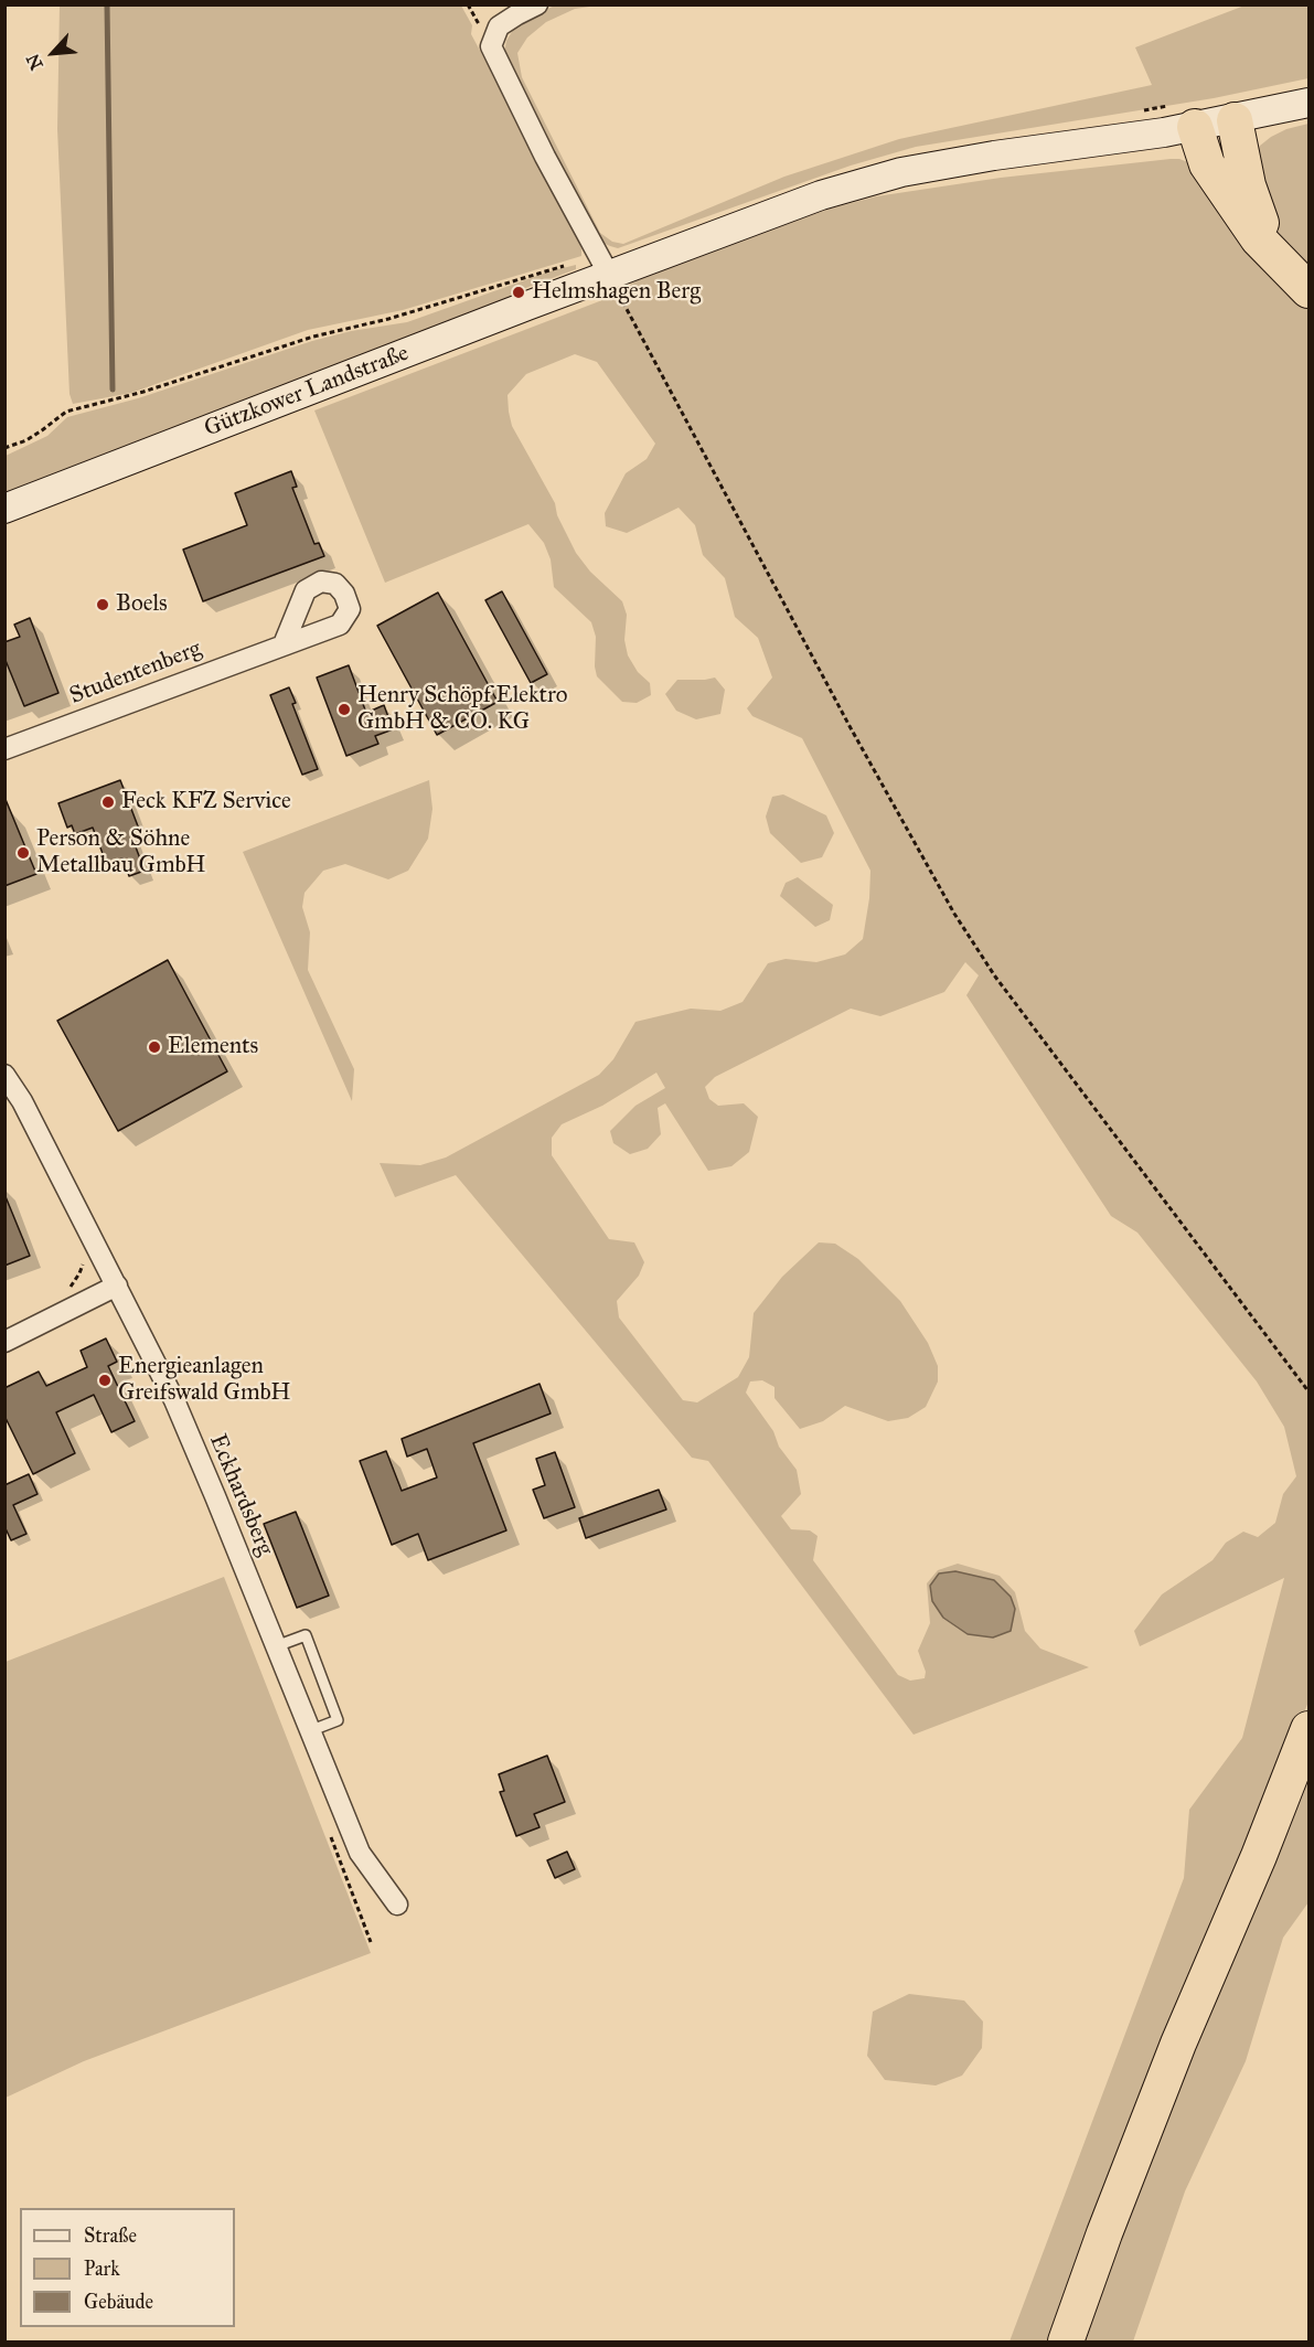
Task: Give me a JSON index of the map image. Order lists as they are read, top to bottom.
{
  "streets": {
    "main road": ["Gützkower Landstraße"],
    "street": ["Studentenberg", "Eckhardsberg"]
  },
  "places": [
    "Helmshagen Berg",
    "Boels",
    "Henry Schöpf Elektro GmbH & CO. KG",
    "Feck KFZ Service",
    "Person & Söhne Metallbau GmbH",
    "Elements",
    "Energieanlagen Greifswald GmbH"
  ],
  "legend": ["Straße", "Park", "Gebäude"],
  "north": "bottom left"
}
